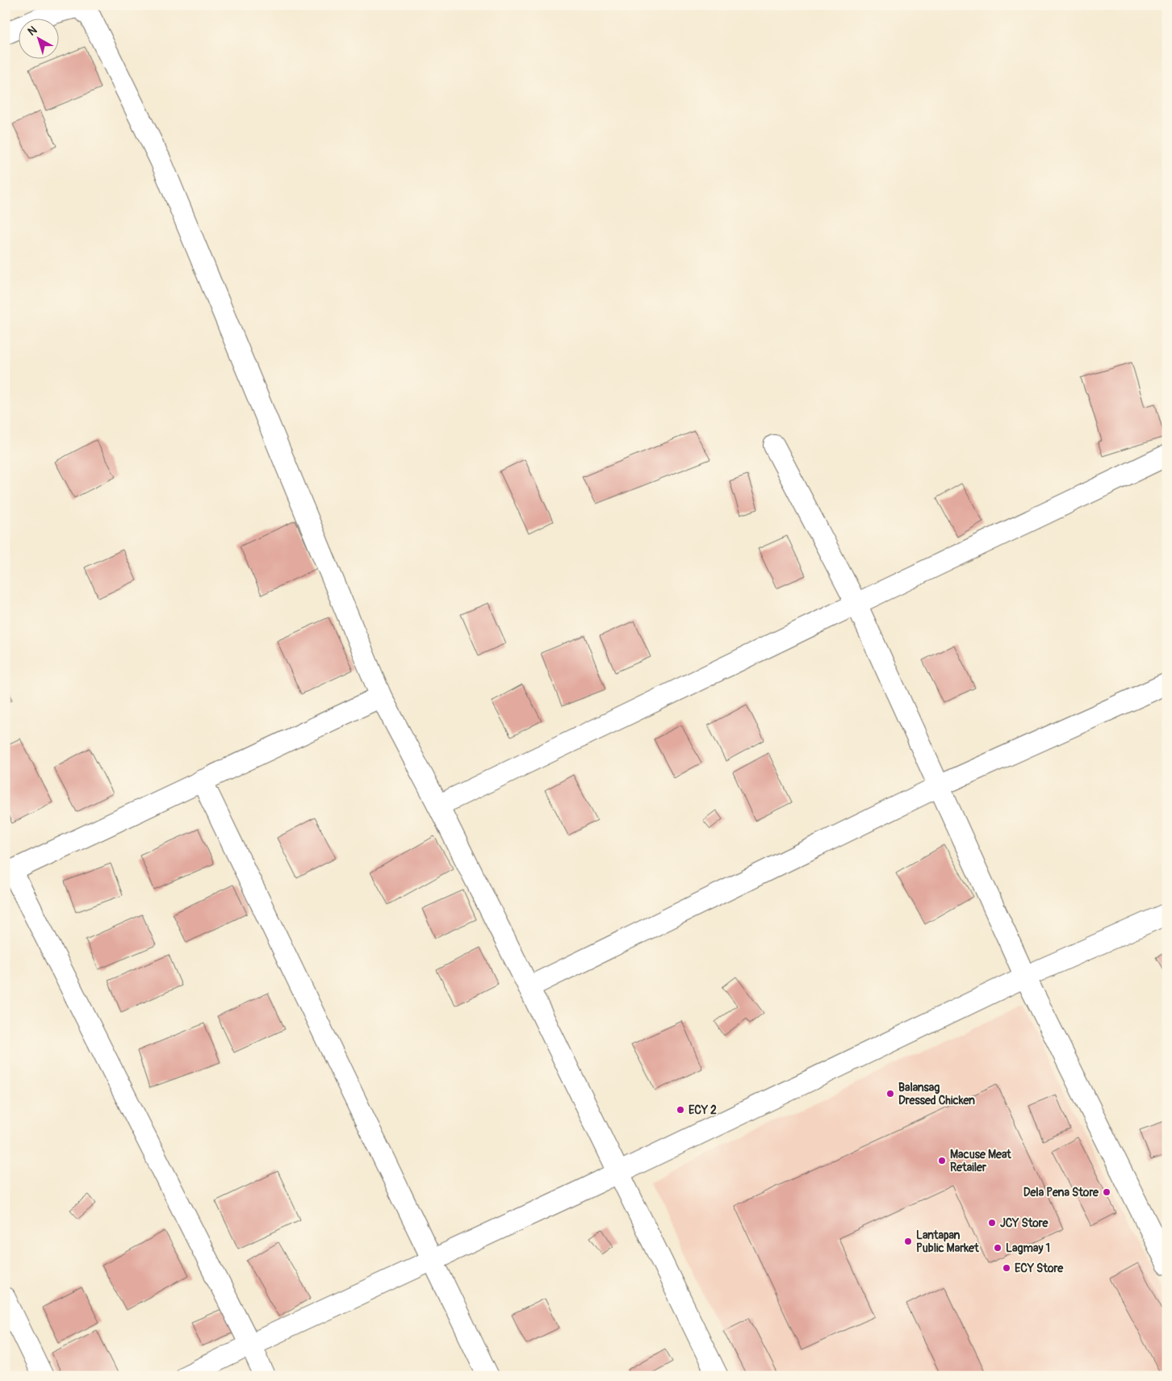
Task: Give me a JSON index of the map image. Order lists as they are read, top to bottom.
{
  "places": [
    "Balansag Dressed Chicken",
    "ECY 2",
    "Macuse Meat Retailer",
    "Dela Pena Store",
    "JCY Store",
    "Lantapan Public Market",
    "Lagmay 1",
    "ECY Store"
  ],
  "north": "top left"
}
